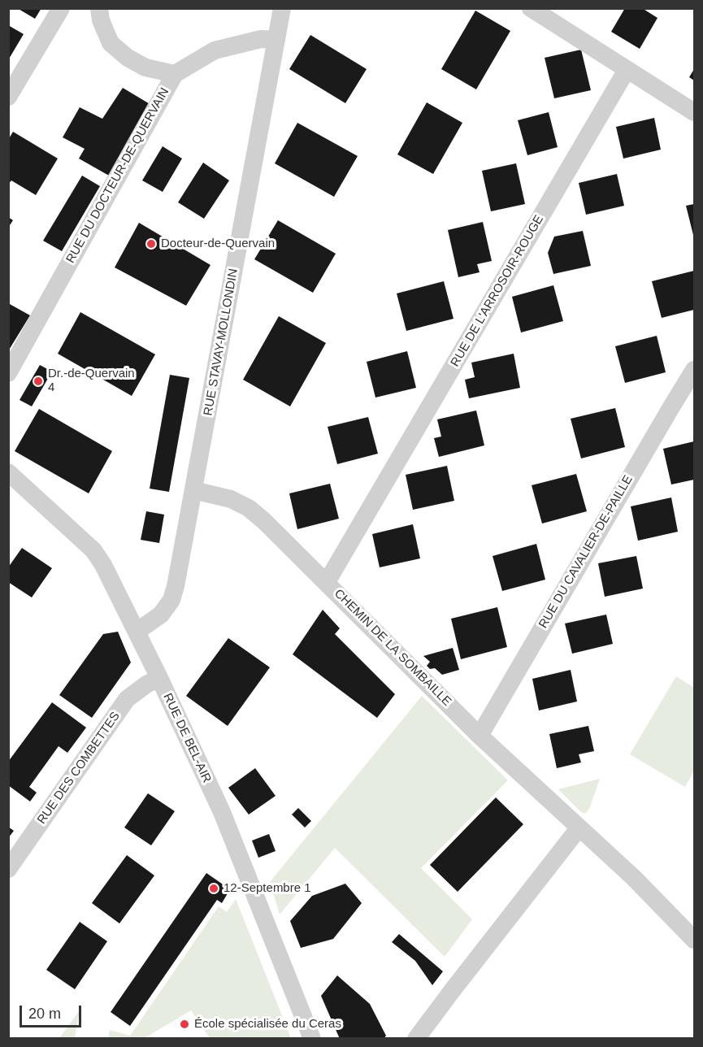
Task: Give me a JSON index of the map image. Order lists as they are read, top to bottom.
{
  "streets": {
    "street": [
      "RUE DU DOCTEUR-DE-QUERVAIN",
      "RUE DE L'ARROSOIR-ROUGE",
      "RUE STAVAY-MOLLONDIN",
      "RUE DU CAVALIER-DE-PAILLE",
      "CHEMIN DE LA SOMBAILLE",
      "RUE DE BEL-AIR",
      "RUE DES COMBETTES"
    ]
  },
  "crossings": [
    ["RUE DU DOCTEUR-DE-QUERVAIN", "RUE STAVAY-MOLLONDIN"],
    ["RUE DE L'ARROSOIR-ROUGE", "CHEMIN DE LA SOMBAILLE"],
    ["RUE STAVAY-MOLLONDIN", "CHEMIN DE LA SOMBAILLE"],
    ["RUE STAVAY-MOLLONDIN", "RUE DE BEL-AIR"],
    ["RUE DU CAVALIER-DE-PAILLE", "CHEMIN DE LA SOMBAILLE"],
    ["RUE DE BEL-AIR", "RUE DES COMBETTES"]
  ],
  "places": [
    "Docteur-de-Quervain",
    "Dr.-de-Quervain 4",
    "12-Septembre 1",
    "École spécialisée du Ceras"
  ],
  "scale_bar": "20 m"
}
